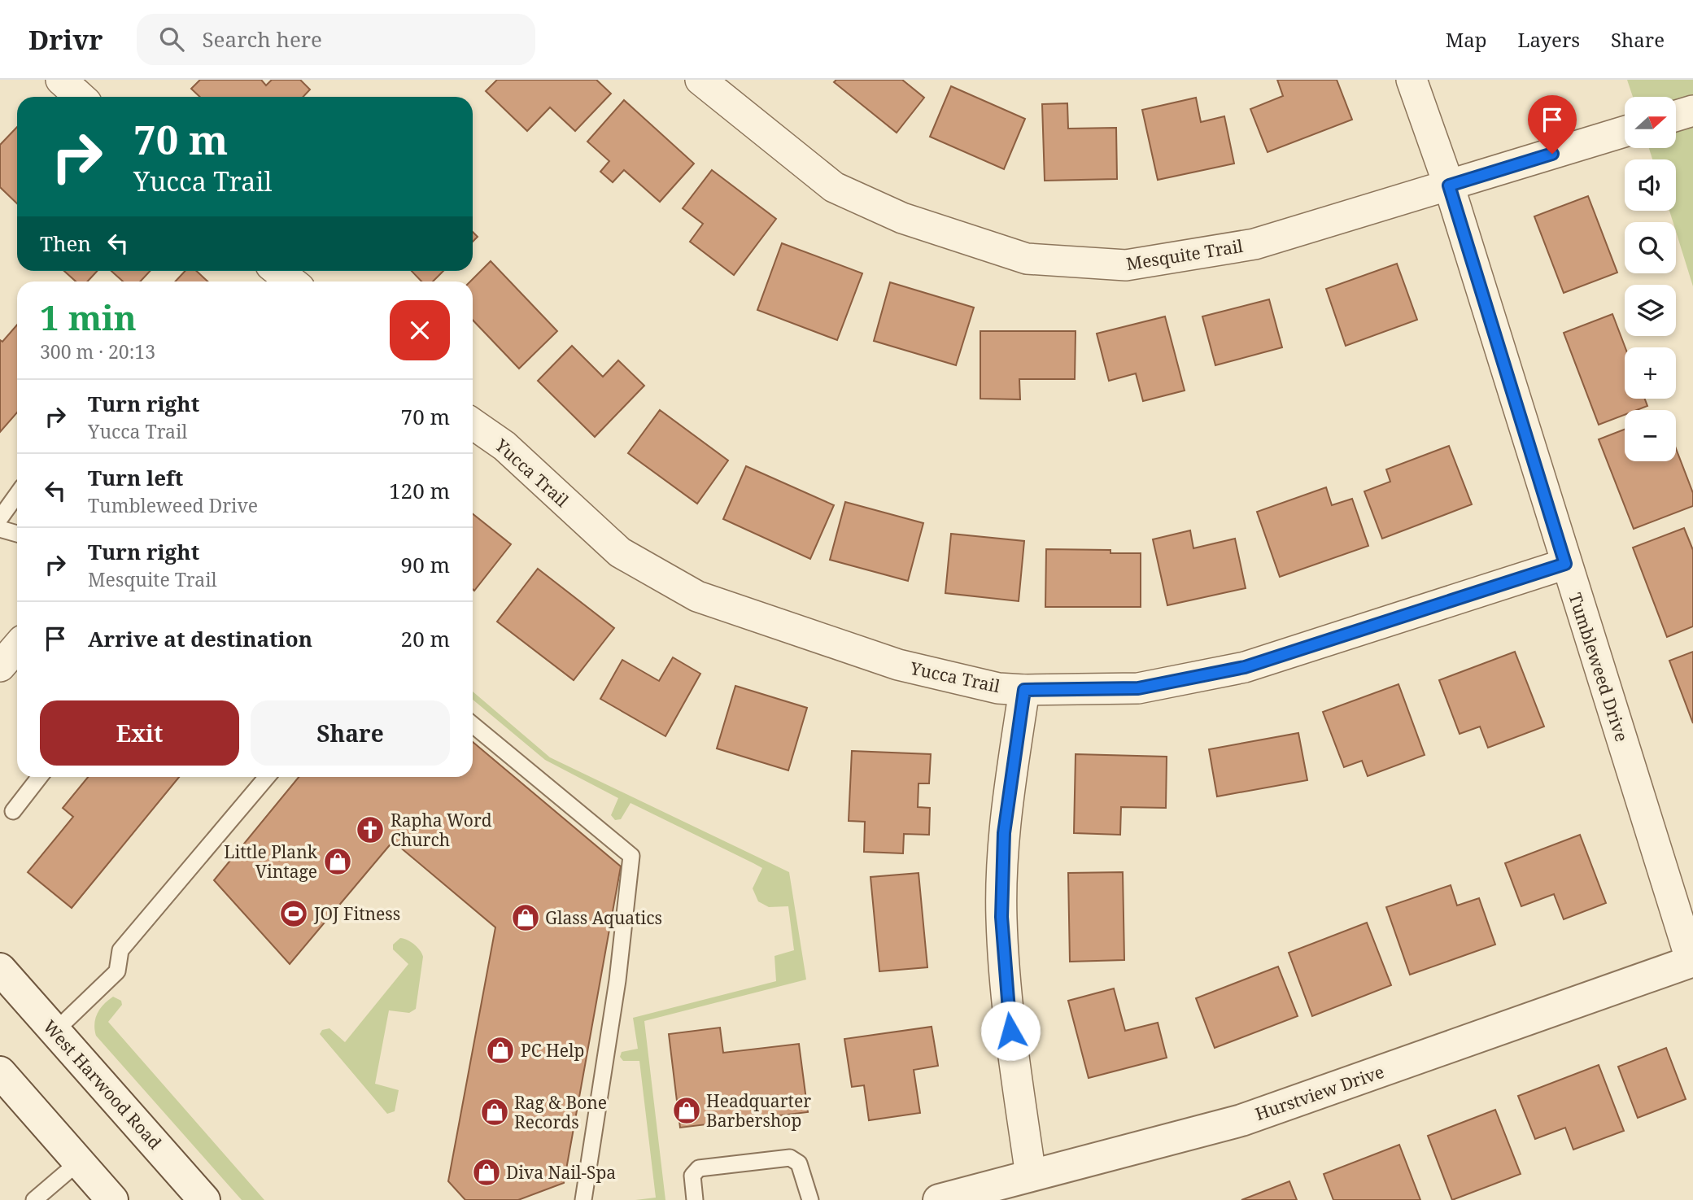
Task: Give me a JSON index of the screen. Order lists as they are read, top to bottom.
{
  "streets": {
    "street": [
      "Mesquite Trail",
      "Yucca Trail",
      "Tumbleweed Drive",
      "West Harwood Road",
      "Hurstview Drive"
    ]
  },
  "crossings": [
    ["Mesquite Trail", "Tumbleweed Drive"],
    ["Yucca Trail", "Tumbleweed Drive"],
    ["Tumbleweed Drive", "Hurstview Drive"]
  ],
  "places": {
    "church": ["Rapha Word Church"],
    "shop": [
      "Little Plank Vintage",
      "Glass Aquatics",
      "PC Help",
      "Headquarter Barbershop",
      "Rag & Bone Records",
      "Diva Nail-Spa"
    ],
    "sports": ["JOJ Fitness"]
  },
  "north": "right",
  "page": {
    "header": "Drivr",
    "search": "Search here",
    "nav": ["Map", "Layers", "Share"],
    "map_buttons": ["+", "−"],
    "turn": ["70 m", "Yucca Trail"],
    "then": "Then",
    "heading": ["1 min", "300 m · 20:13"],
    "list": [
      {
        "name": "Turn right",
        "note": "Yucca Trail",
        "value": "70 m"
      },
      {
        "name": "Turn left",
        "note": "Tumbleweed Drive",
        "value": "120 m"
      },
      {
        "name": "Turn right",
        "note": "Mesquite Trail",
        "value": "90 m"
      },
      {
        "name": "Arrive at destination",
        "value": "20 m"
      }
    ],
    "buttons": ["Exit", "Share"]
  }
}
